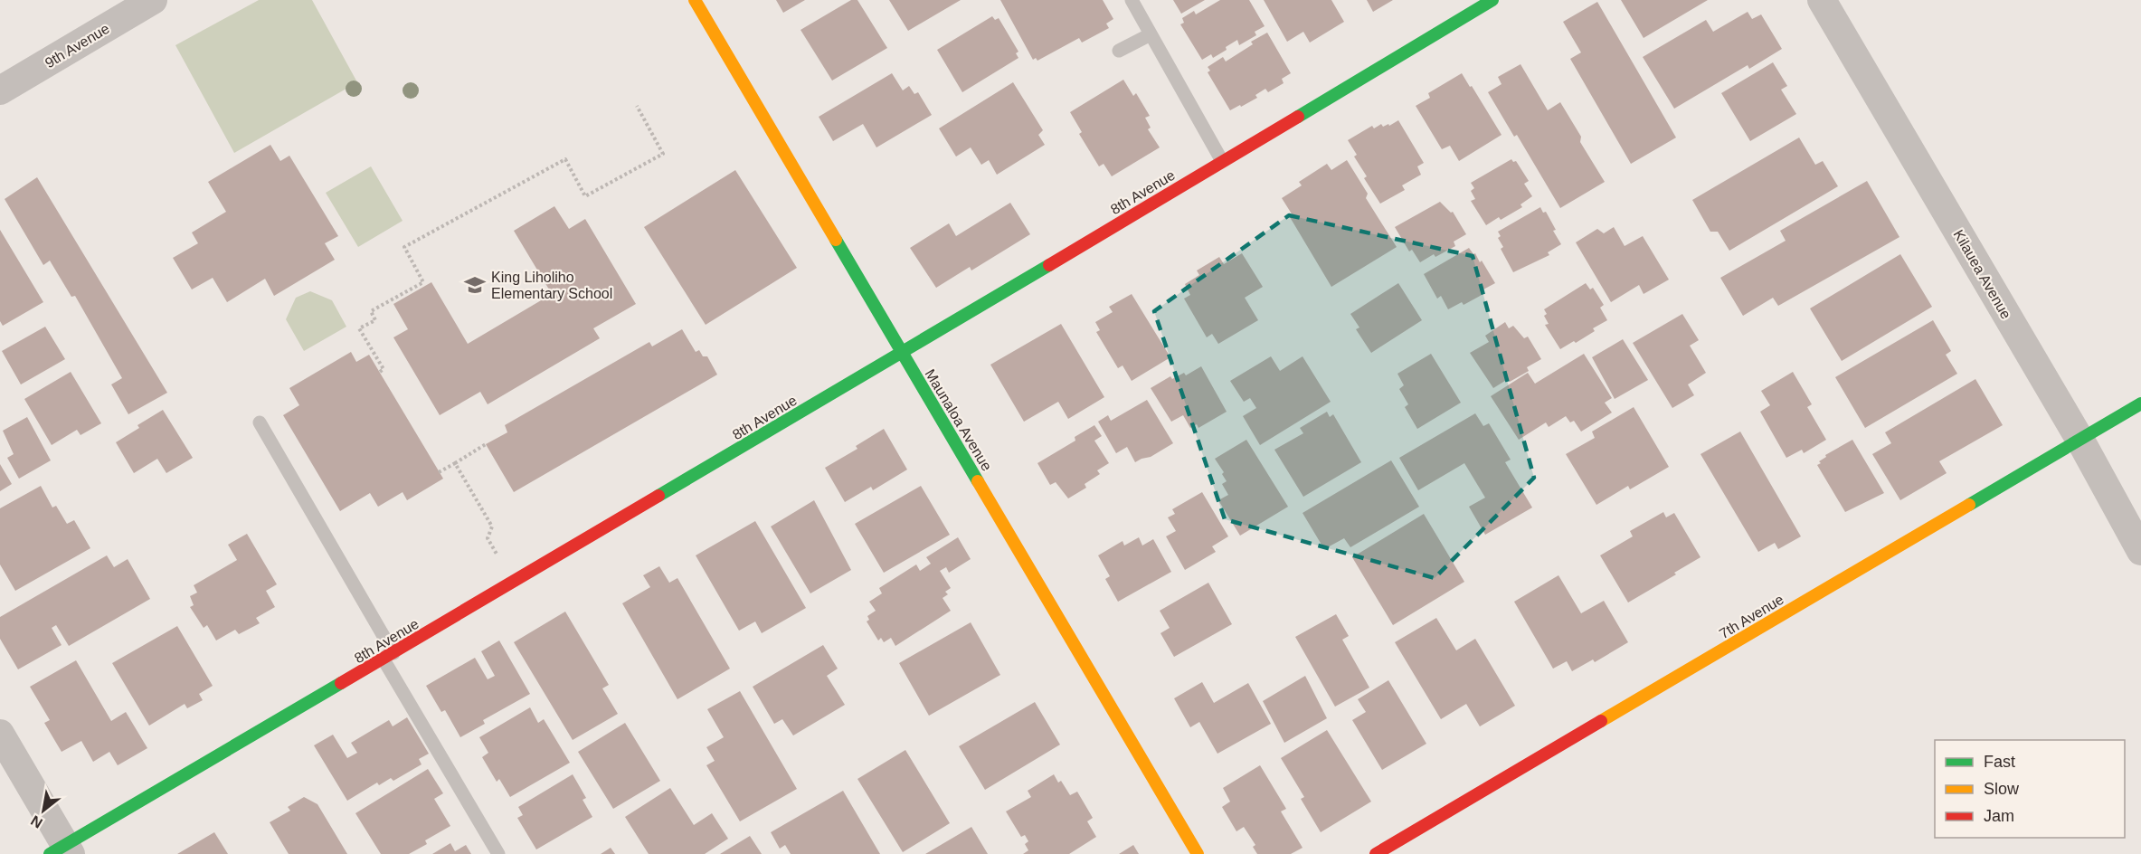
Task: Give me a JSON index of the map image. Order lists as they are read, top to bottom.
{
  "streets": {
    "street": [
      "9th Avenue",
      "8th Avenue",
      "Kilauea Avenue",
      "Maunaloa Avenue",
      "7th Avenue"
    ]
  },
  "crossings": [
    ["8th Avenue", "Maunaloa Avenue"],
    ["Kilauea Avenue", "7th Avenue"]
  ],
  "places": {
    "school or university": ["King Liholiho Elementary School"]
  },
  "legend": ["Fast", "Slow", "Jam"],
  "north": "bottom left"
}
